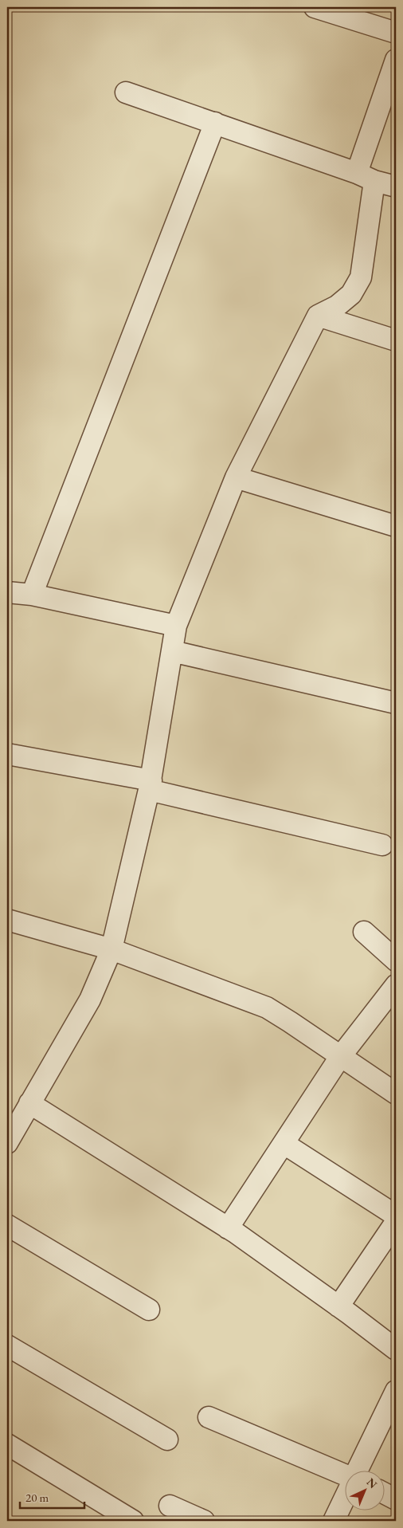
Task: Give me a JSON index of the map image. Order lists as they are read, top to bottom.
{
  "scale_bar": "20 m",
  "north": "top right"
}
